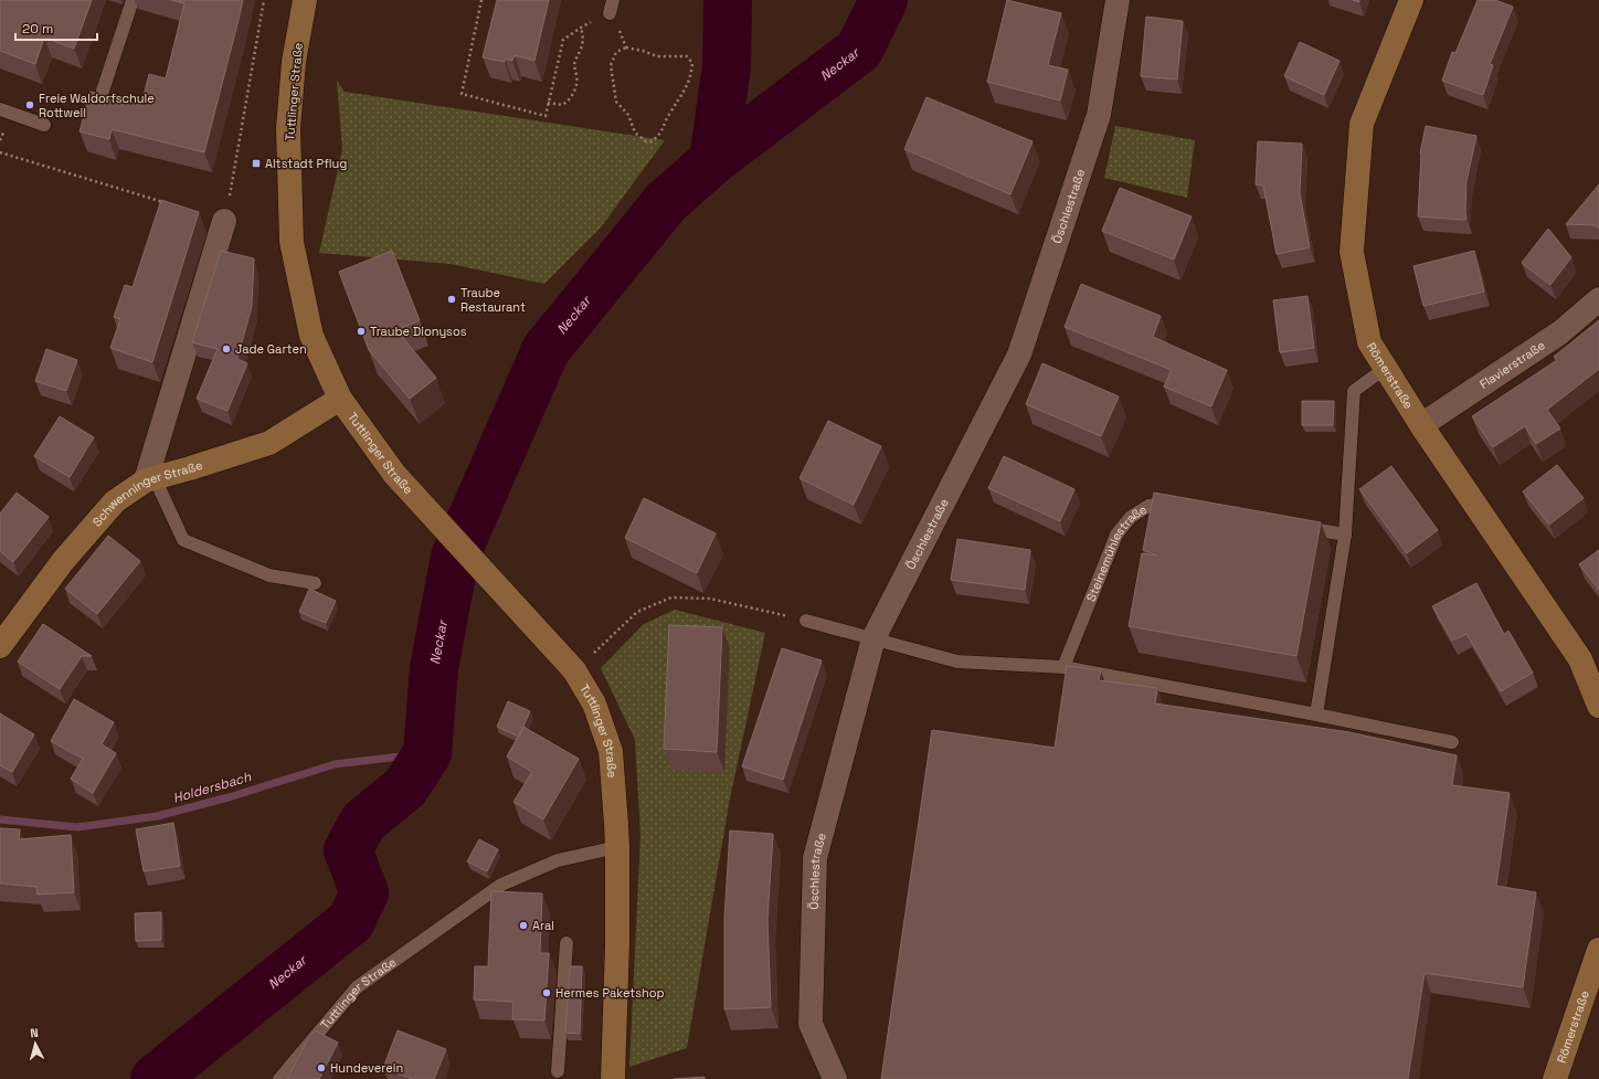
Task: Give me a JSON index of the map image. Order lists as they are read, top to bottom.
{
  "streets": {
    "street": [
      "Tuttlinger Straße",
      "Öschlestraße",
      "Flavierstraße",
      "Römerstraße",
      "Schwenninger Straße"
    ],
    "lane": ["Steinemühlestraße"]
  },
  "crossings": [
    ["Tuttlinger Straße", "Schwenninger Straße"],
    ["Flavierstraße", "Römerstraße"]
  ],
  "water": ["Neckar", "Holdersbach"],
  "places": {
    "other": [
      "Freie Waldorfschule Rottweil",
      "Traube Restaurant",
      "Traube Dionysos",
      "Jade Garten",
      "Aral",
      "Hermes Paketshop",
      "Hundeverein"
    ],
    "transit": ["Altstadt Pflug"]
  },
  "scale_bar": "20 m",
  "north": "top"
}
